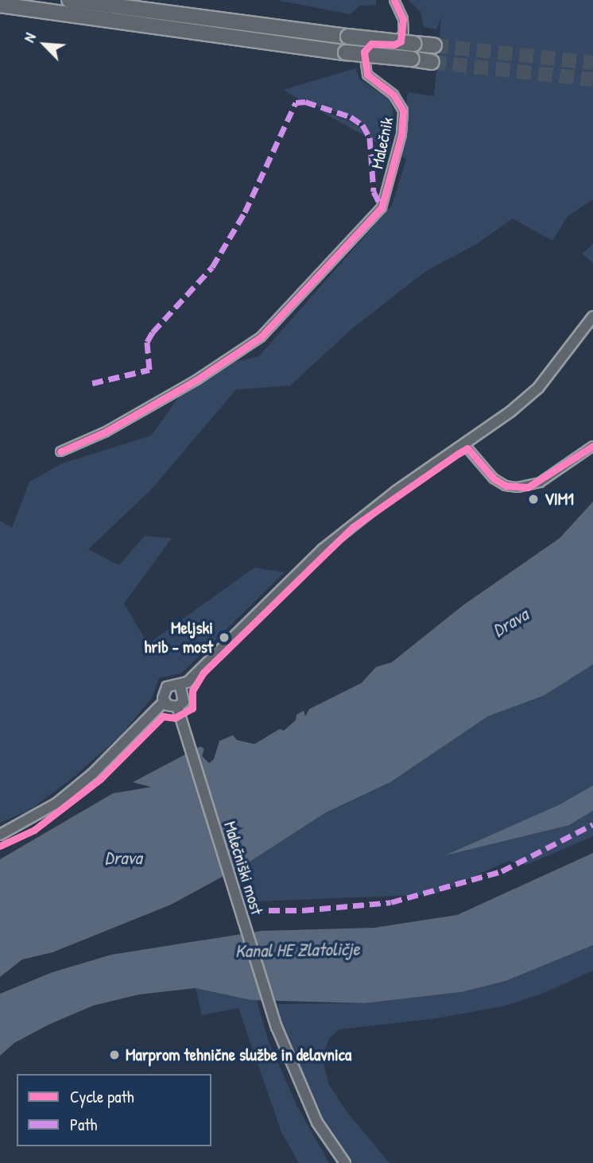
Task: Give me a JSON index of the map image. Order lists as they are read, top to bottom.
{
  "streets": {
    "street": ["Malečnik", "Malečniški most"]
  },
  "water": ["Drava", "Kanal HE Zlatoličje"],
  "places": ["VIM1", "Meljski hrib - most", "Marprom tehnične službe in delavnica"],
  "legend": ["Cycle path", "Path"],
  "north": "top left"
}
